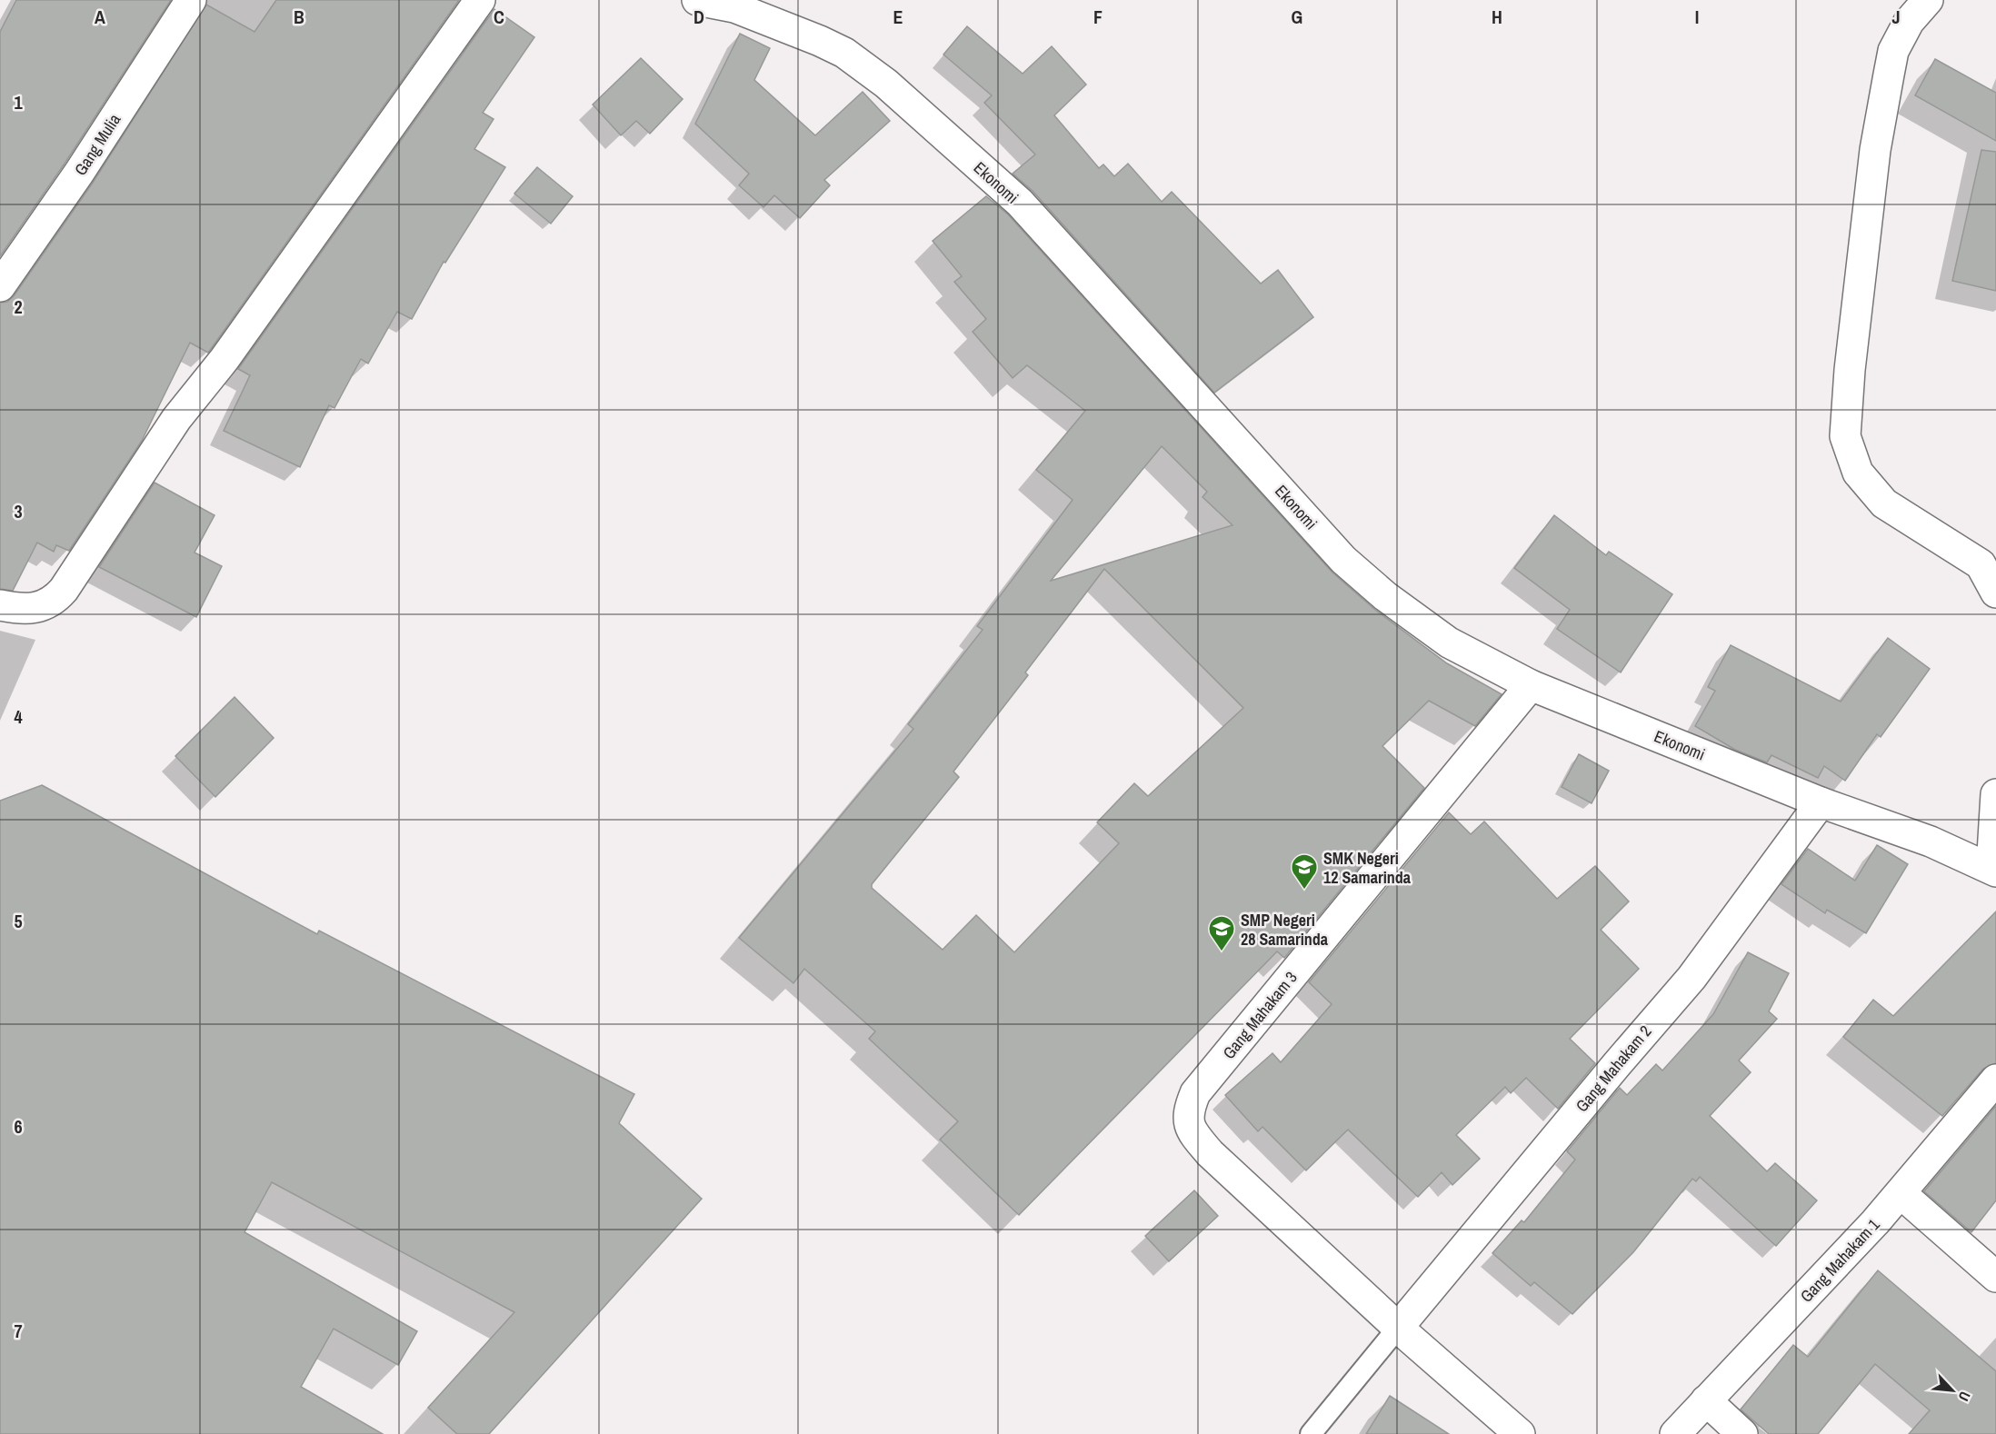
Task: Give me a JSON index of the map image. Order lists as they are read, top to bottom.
{
  "streets": {
    "street": [
      "Gang Mulia",
      "Ekonomi",
      "Gang Mahakam 3",
      "Gang Mahakam 2",
      "Gang Mahakam 1"
    ]
  },
  "crossings": [
    ["Ekonomi", "Gang Mahakam 3"],
    ["Ekonomi", "Gang Mahakam 2"],
    ["Gang Mahakam 3", "Gang Mahakam 2"]
  ],
  "places": {
    "school or university": ["SMK Negeri 12 Samarinda", "SMP Negeri 28 Samarinda"]
  },
  "north": "bottom right",
  "grid": {
    "columns": [
      "A",
      "B",
      "C",
      "D",
      "E",
      "F",
      "G",
      "H",
      "I",
      "J"
    ],
    "rows": [
      "1",
      "2",
      "3",
      "4",
      "5",
      "6",
      "7"
    ]
  }
}
